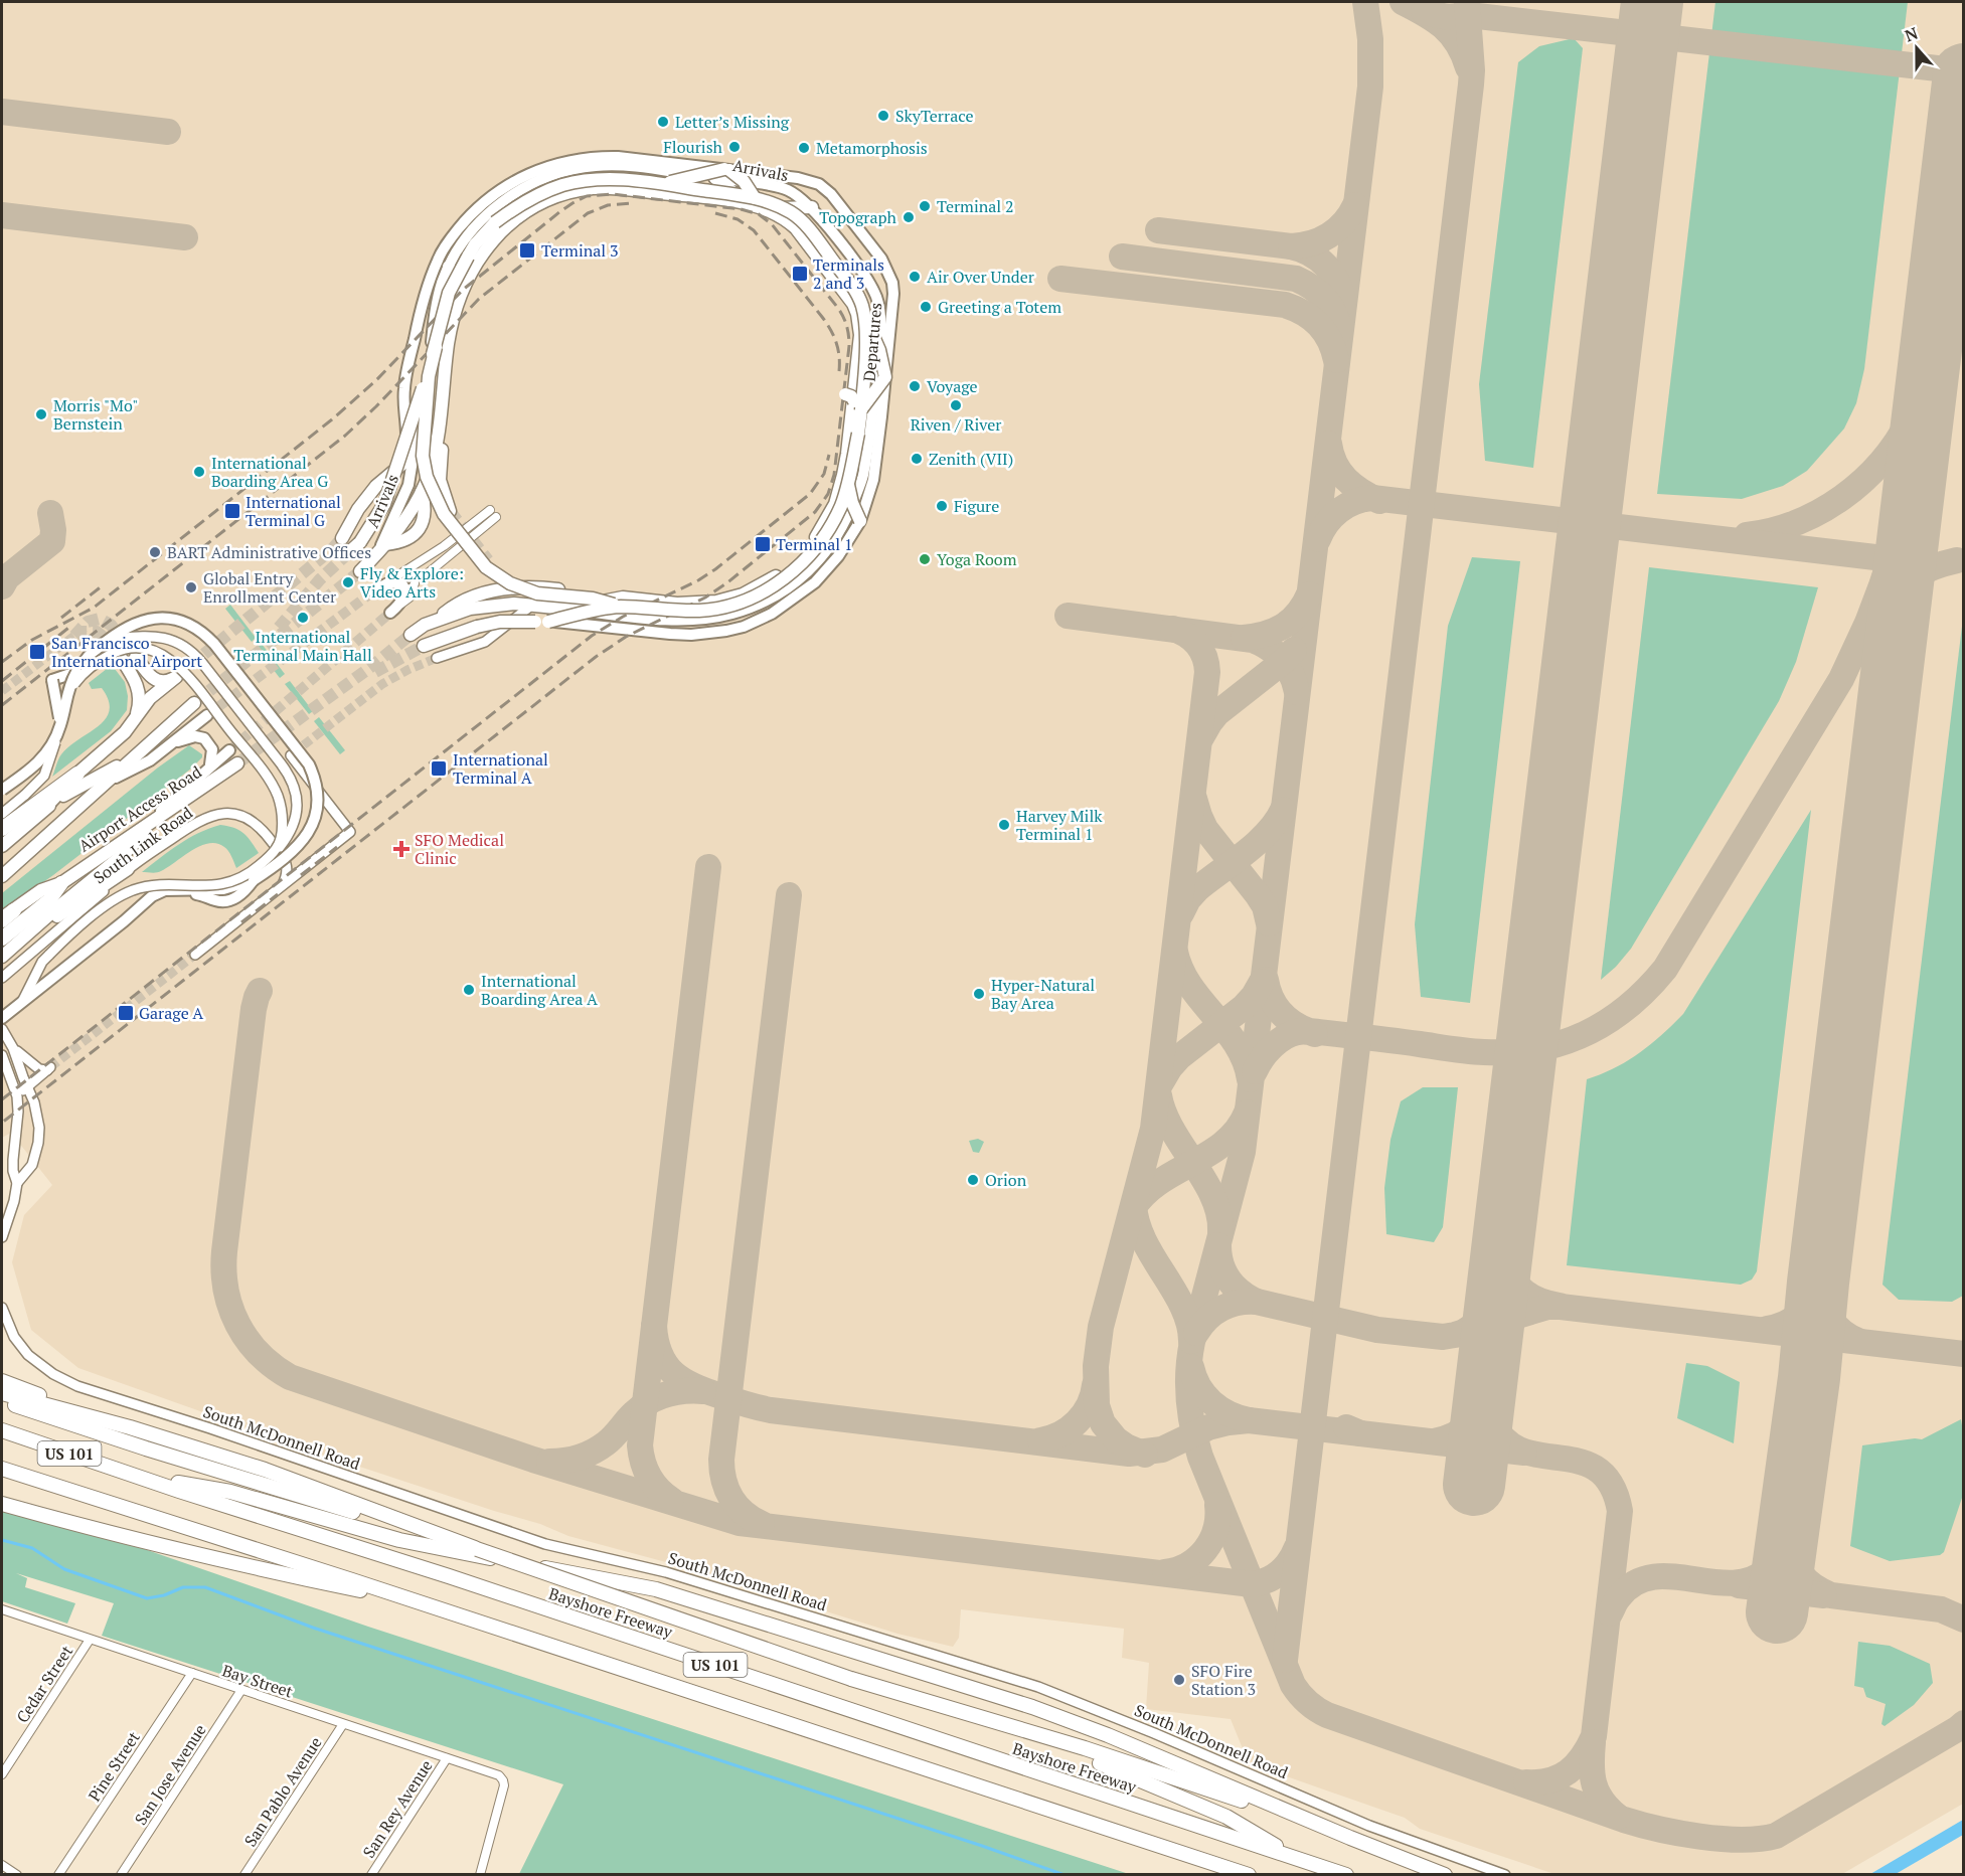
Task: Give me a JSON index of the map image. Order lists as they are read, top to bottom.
{
  "streets": {
    "highway": ["US 101", "Bayshore Freeway"],
    "main road": ["Arrivals", "Departures", "Airport Access Road"],
    "street": [
      "South Link Road",
      "South McDonnell Road",
      "Bay Street",
      "Cedar Street",
      "Pine Street",
      "San Jose Avenue",
      "San Pablo Avenue",
      "San Rey Avenue"
    ]
  },
  "crossings": [
    ["Arrivals", "Departures"],
    ["Bay Street", "Cedar Street"],
    ["Bay Street", "Pine Street"],
    ["Bay Street", "San Jose Avenue"],
    ["Bay Street", "San Pablo Avenue"],
    ["Bay Street", "San Rey Avenue"]
  ],
  "places": {
    "other": [
      "SkyTerrace",
      "Letter’s Missing",
      "Flourish",
      "Metamorphosis",
      "Terminal 2",
      "Topograph",
      "Air Over Under",
      "Greeting a Totem",
      "Voyage",
      "Riven / River",
      "Morris \"Mo\" Bernstein",
      "Zenith (VII)",
      "International Boarding Area G",
      "Figure",
      "BART Administrative Offices",
      "Yoga Room",
      "Fly & Explore: Video Arts",
      "Global Entry Enrollment Center",
      "International Terminal Main Hall",
      "Harvey Milk Terminal 1",
      "International Boarding Area A",
      "Hyper-Natural Bay Area",
      "Orion",
      "SFO Fire Station 3"
    ],
    "transit": [
      "Terminal 3",
      "Terminals 2 and 3",
      "International Terminal G",
      "Terminal 1",
      "San Francisco International Airport",
      "International Terminal A",
      "Garage A"
    ],
    "health": ["SFO Medical Clinic"]
  },
  "north": "top"
}
